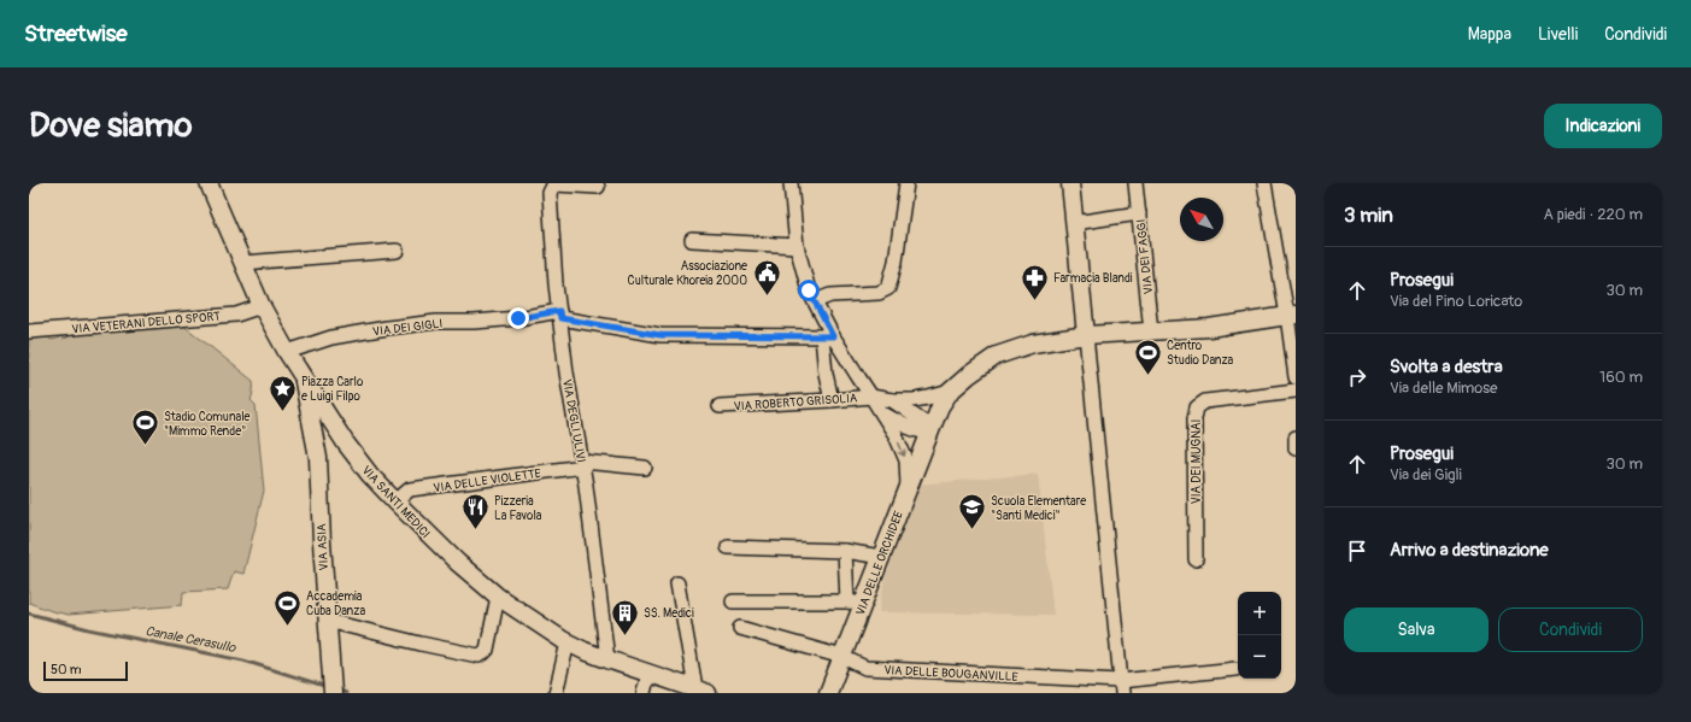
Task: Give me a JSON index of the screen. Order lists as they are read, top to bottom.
{
  "streets": {
    "street": [
      "VIA DEI FAGGI",
      "VIA VETERANI DELLO SPORT",
      "VIA DEI GIGLI",
      "VIA ROBERTO GRISOLIA",
      "VIA DEGLI ULIVI",
      "VIA DEI MUGNAI",
      "VIA DELLE VIOLETTE",
      "VIA SANTI MEDICI",
      "VIA ASIA",
      "VIA DELLE ORCHIDEE",
      "VIA DELLE BOUGANVILLE"
    ]
  },
  "crossings": [
    ["VIA VETERANI DELLO SPORT", "VIA SANTI MEDICI"],
    ["VIA DEI GIGLI", "VIA DEGLI ULIVI"],
    ["VIA DEI GIGLI", "VIA SANTI MEDICI"],
    ["VIA DEGLI ULIVI", "VIA DELLE VIOLETTE"],
    ["VIA DEGLI ULIVI", "VIA SANTI MEDICI"],
    ["VIA DELLE VIOLETTE", "VIA SANTI MEDICI"],
    ["VIA SANTI MEDICI", "VIA ASIA"],
    ["VIA DELLE ORCHIDEE", "VIA DELLE BOUGANVILLE"]
  ],
  "water": ["Canale Cerasullo"],
  "places": {
    "public building": ["Associazione Culturale Khoreia 2000"],
    "pharmacy": ["Farmacia Blandi"],
    "sports": ["Centro Studio Danza", "Stadio Comunale \"Mimmo Rende\"", "Accademia Cuba Danza"],
    "place": ["Piazza Carlo e Luigi Filpo"],
    "restaurant": ["Pizzeria La Favola"],
    "school or university": ["Scuola Elementare \"Santi Medici\""],
    "building": ["SS. Medici"]
  },
  "scale_bar": "50 m",
  "north": "top left",
  "page": {
    "header": "Streetwise",
    "nav": ["Mappa", "Livelli", "Condividi"],
    "buttons": [
      "Indicazioni",
      ["Salva", "Condividi"]
    ],
    "title": "Dove siamo",
    "heading": ["3 min", "A piedi · 220 m"],
    "list": [
      ["Prosegui", "Via del Pino Loricato", "30 m"],
      ["Svolta a destra", "Via delle Mimose", "160 m"],
      ["Prosegui", "Via dei Gigli", "30 m"],
      "Arrivo a destinazione"
    ],
    "map_buttons": ["+", "−"],
    "scale": "50 m"
  }
}
